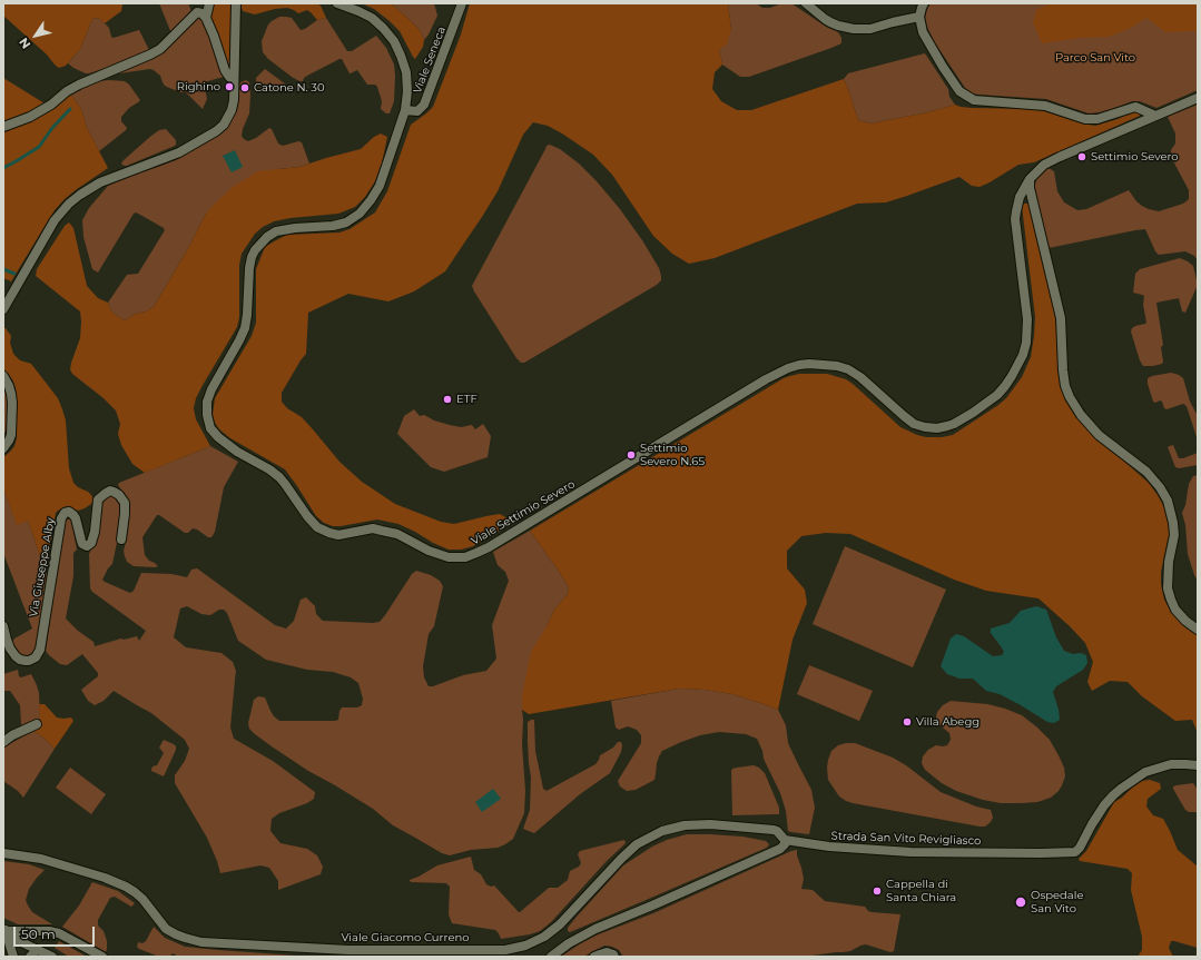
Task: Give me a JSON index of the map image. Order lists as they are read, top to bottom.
{
  "streets": {
    "street": [
      "Viale Seneca",
      "Viale Settimio Severo",
      "Via Giuseppe Alby",
      "Strada San Vito Revigliasco",
      "Viale Giacomo Curreno"
    ]
  },
  "crossings": [
    ["Viale Seneca", "Viale Settimio Severo"],
    ["Strada San Vito Revigliasco", "Viale Giacomo Curreno"]
  ],
  "parks": ["Parco San Vito"],
  "places": [
    "Righino",
    "Catone N. 30",
    "Settimio Severo",
    "ETF",
    "Settimio Severo N.65",
    "Villa Abegg",
    "Cappella di Santa Chiara",
    "Ospedale San Vito"
  ],
  "scale_bar": "50 m",
  "north": "bottom left"
}
